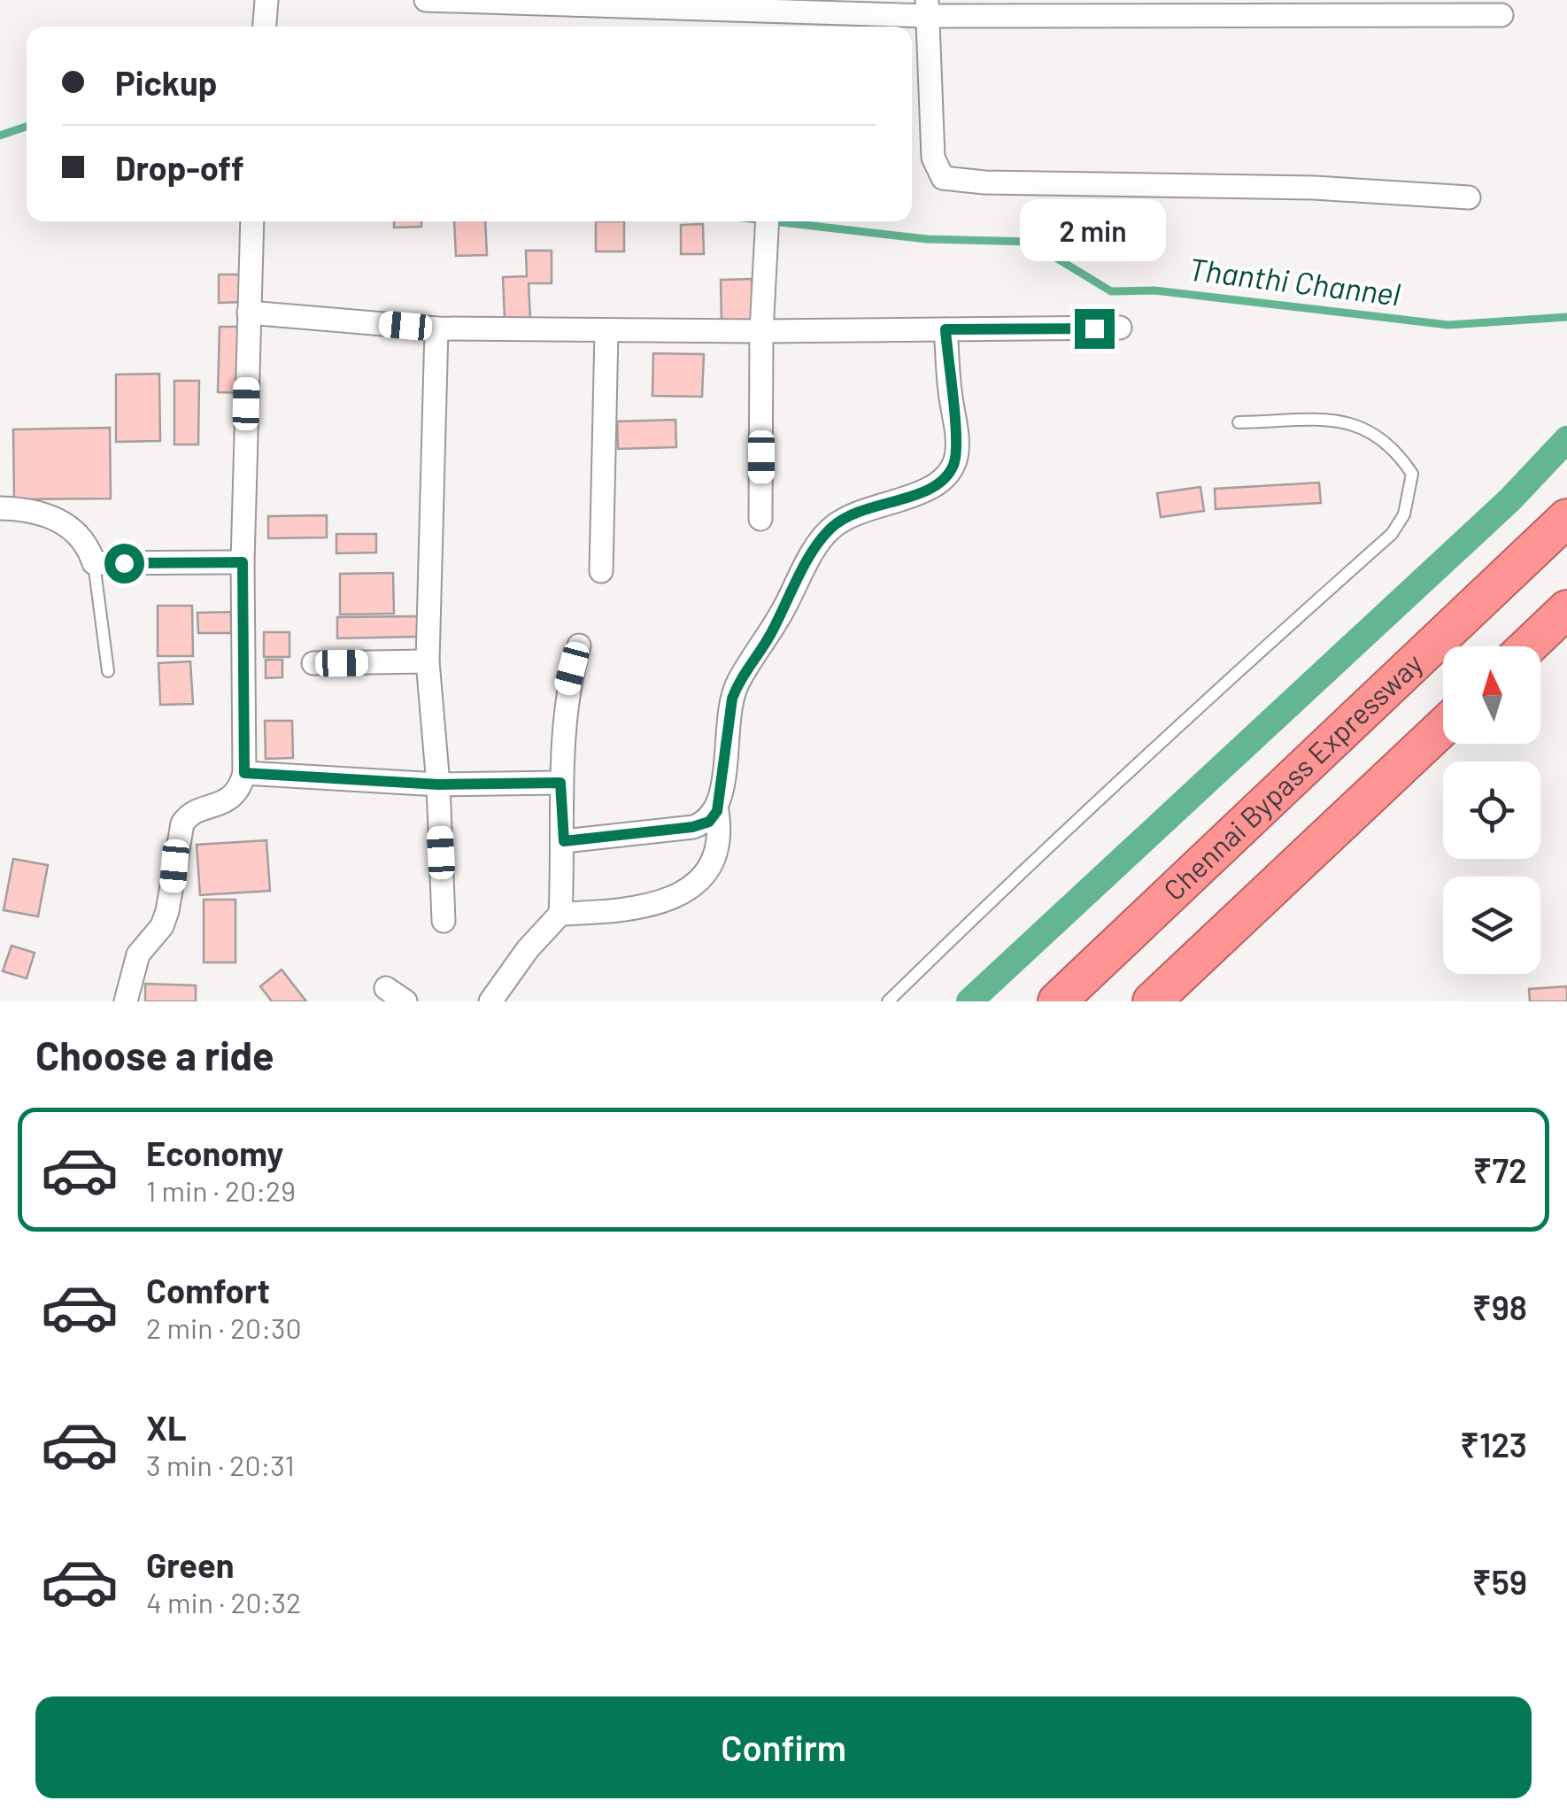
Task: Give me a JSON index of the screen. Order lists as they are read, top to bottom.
{
  "streets": {
    "highway": ["Chennai Bypass Expressway"]
  },
  "water": ["Thanthi Channel"],
  "north": "top",
  "page": {
    "banner": ["Pickup", "Drop-off"],
    "bubble": "2 min",
    "heading": "Choose a ride",
    "list": [
      {
        "name": "Economy",
        "note": "1 min · 20:29",
        "value": "₹72"
      },
      {
        "name": "Comfort",
        "note": "2 min · 20:30",
        "value": "₹98"
      },
      {
        "name": "XL",
        "note": "3 min · 20:31",
        "value": "₹123"
      },
      {
        "name": "Green",
        "note": "4 min · 20:32",
        "value": "₹59"
      }
    ],
    "buttons": "Confirm"
  }
}
